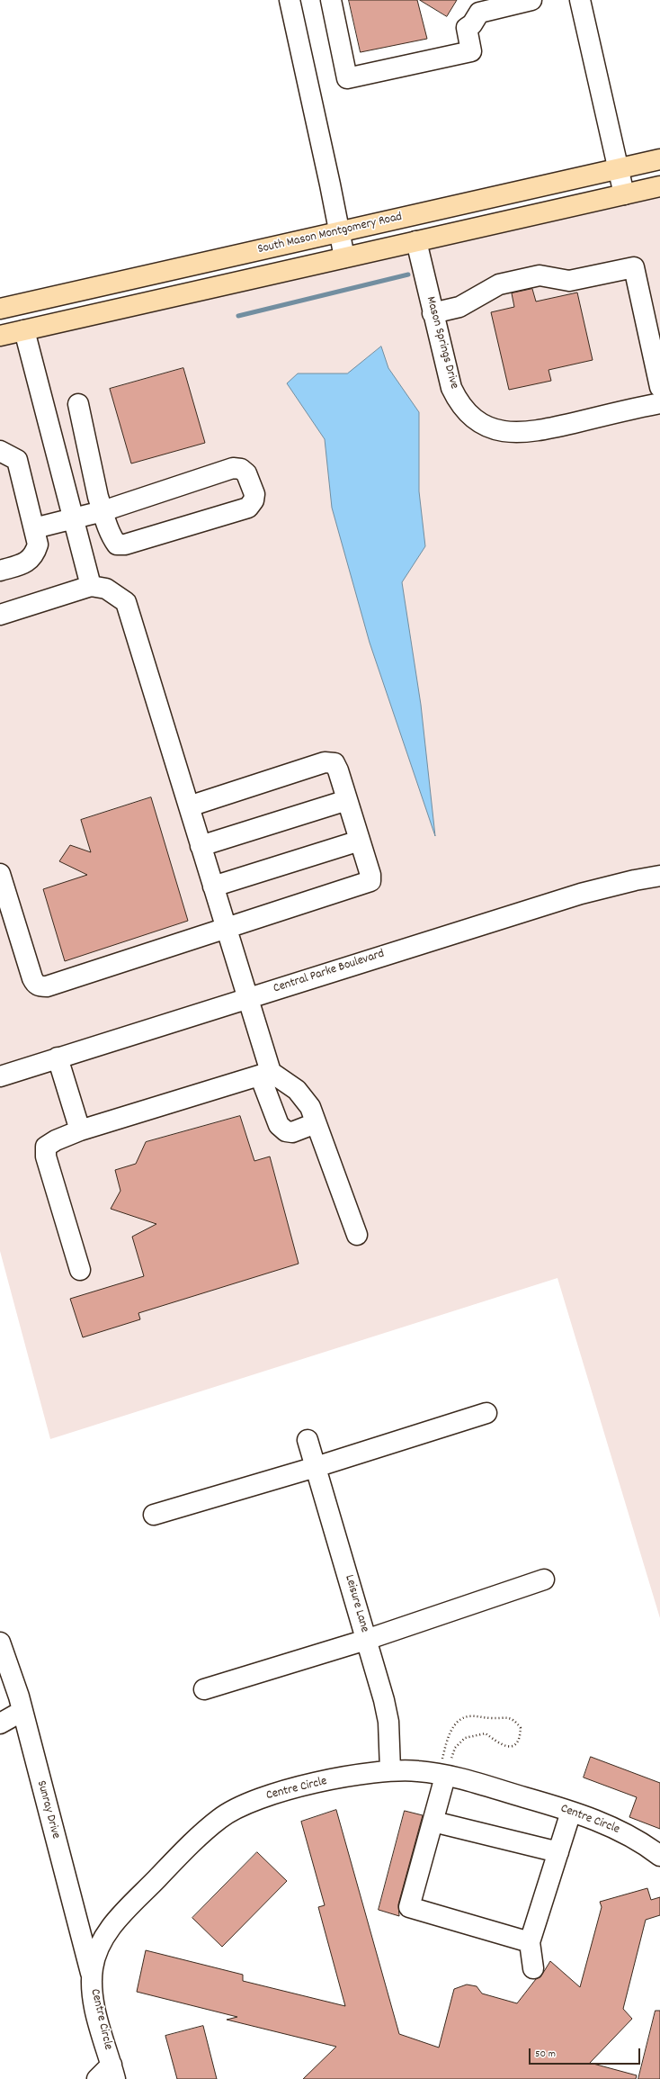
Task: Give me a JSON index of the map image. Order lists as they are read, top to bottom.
{
  "streets": {
    "main road": ["South Mason Montgomery Road"],
    "street": [
      "Mason Springs Drive",
      "Central Parke Boulevard",
      "Leisure Lane",
      "Centre Circle",
      "Sunray Drive"
    ]
  },
  "crossings": [
    ["South Mason Montgomery Road", "Mason Springs Drive"],
    ["Leisure Lane", "Centre Circle"],
    ["Centre Circle", "Sunray Drive"]
  ],
  "scale_bar": "50 m"
}
